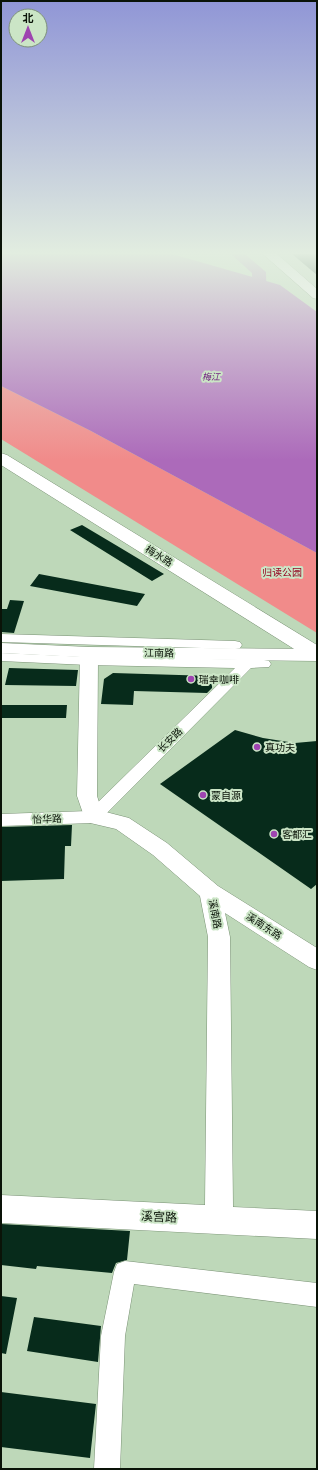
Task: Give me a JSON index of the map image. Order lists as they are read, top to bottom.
{
  "streets": {
    "main road": ["梅水路"],
    "street": [
      "江南路",
      "长安路",
      "怡华路",
      "溪南路",
      "溪南东路",
      "溪宫路"
    ]
  },
  "crossings": [
    ["梅水路", "江南路"],
    ["长安路", "怡华路"],
    ["长安路", "溪南路"],
    ["怡华路", "溪南路"],
    ["溪南路", "溪南东路"],
    ["溪南路", "溪宫路"]
  ],
  "water": ["梅江"],
  "parks": ["归读公园"],
  "places": [
    "瑞幸咖啡",
    "真功夫",
    "蒙自源",
    "客都汇"
  ],
  "north": "top"
}
